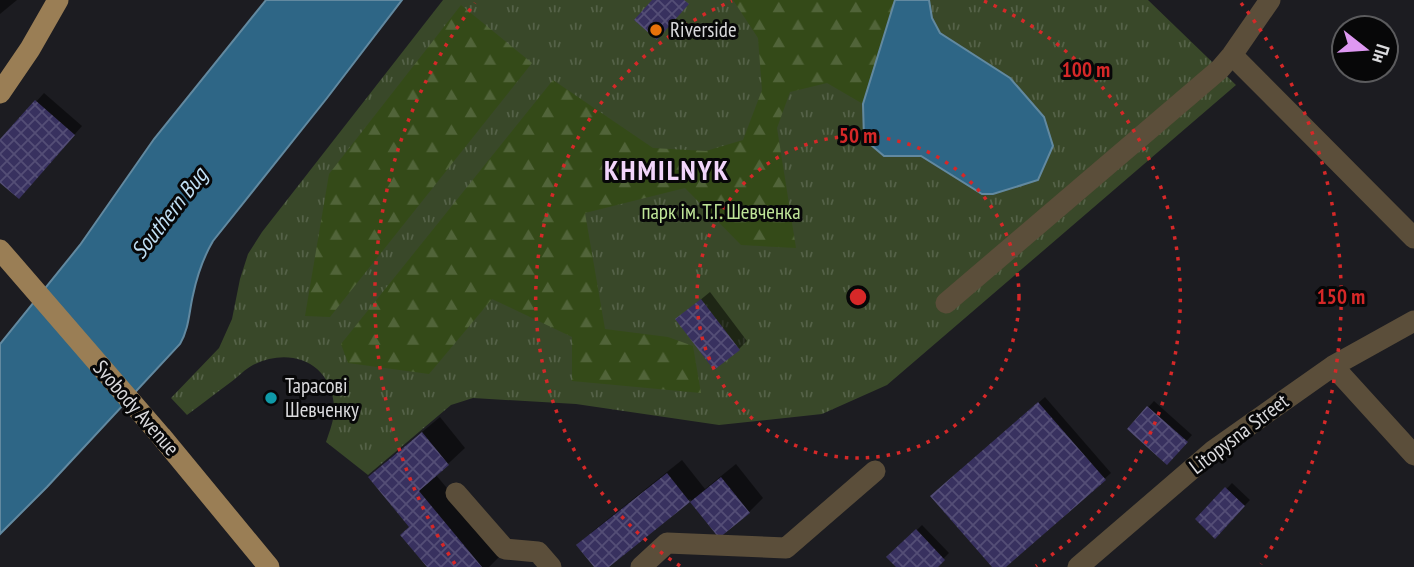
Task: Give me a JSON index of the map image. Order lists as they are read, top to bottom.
{
  "streets": {
    "main road": ["Svobody Avenue"],
    "street": ["Litopysna Street"]
  },
  "districts": ["KHMILNYK"],
  "water": ["Southern Bug"],
  "parks": ["парк ім. Т.Г. Шевченка"],
  "places": ["Riverside", "Тарасові Шевченку"],
  "north": "right",
  "rings": ["100 m", "50 m", "150 m"]
}
